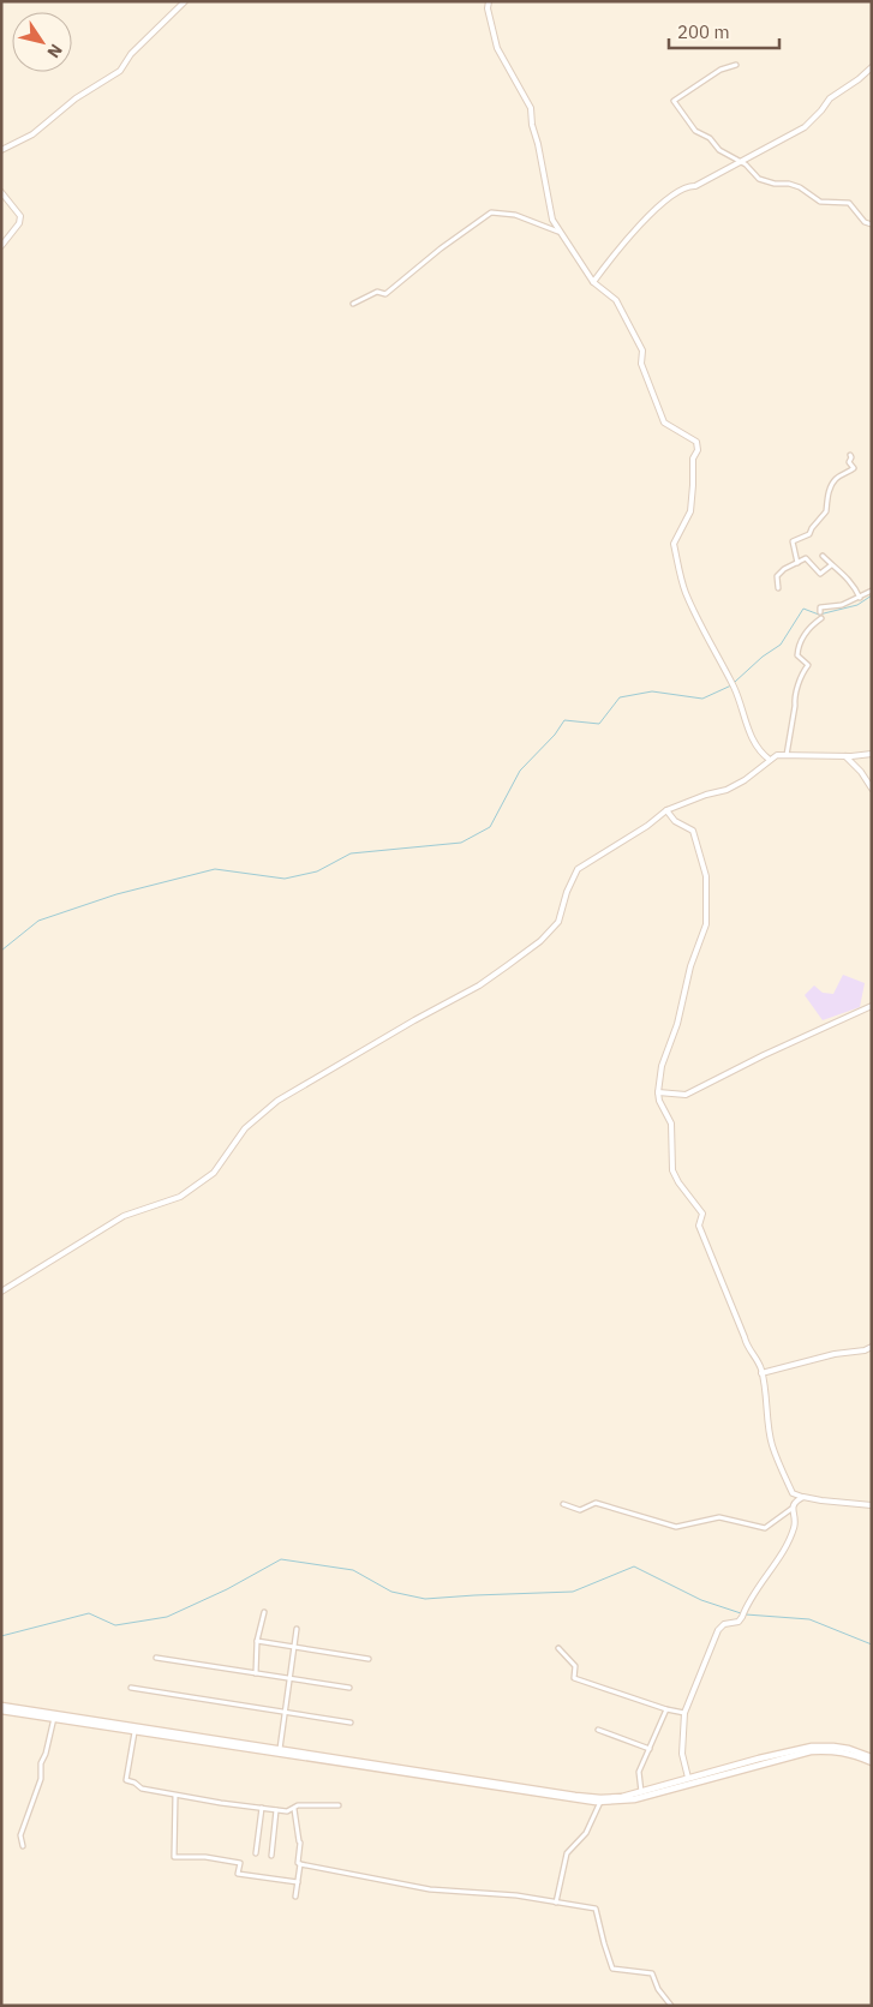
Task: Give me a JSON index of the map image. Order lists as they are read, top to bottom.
{
  "scale_bar": "200 m",
  "north": "bottom right"
}
